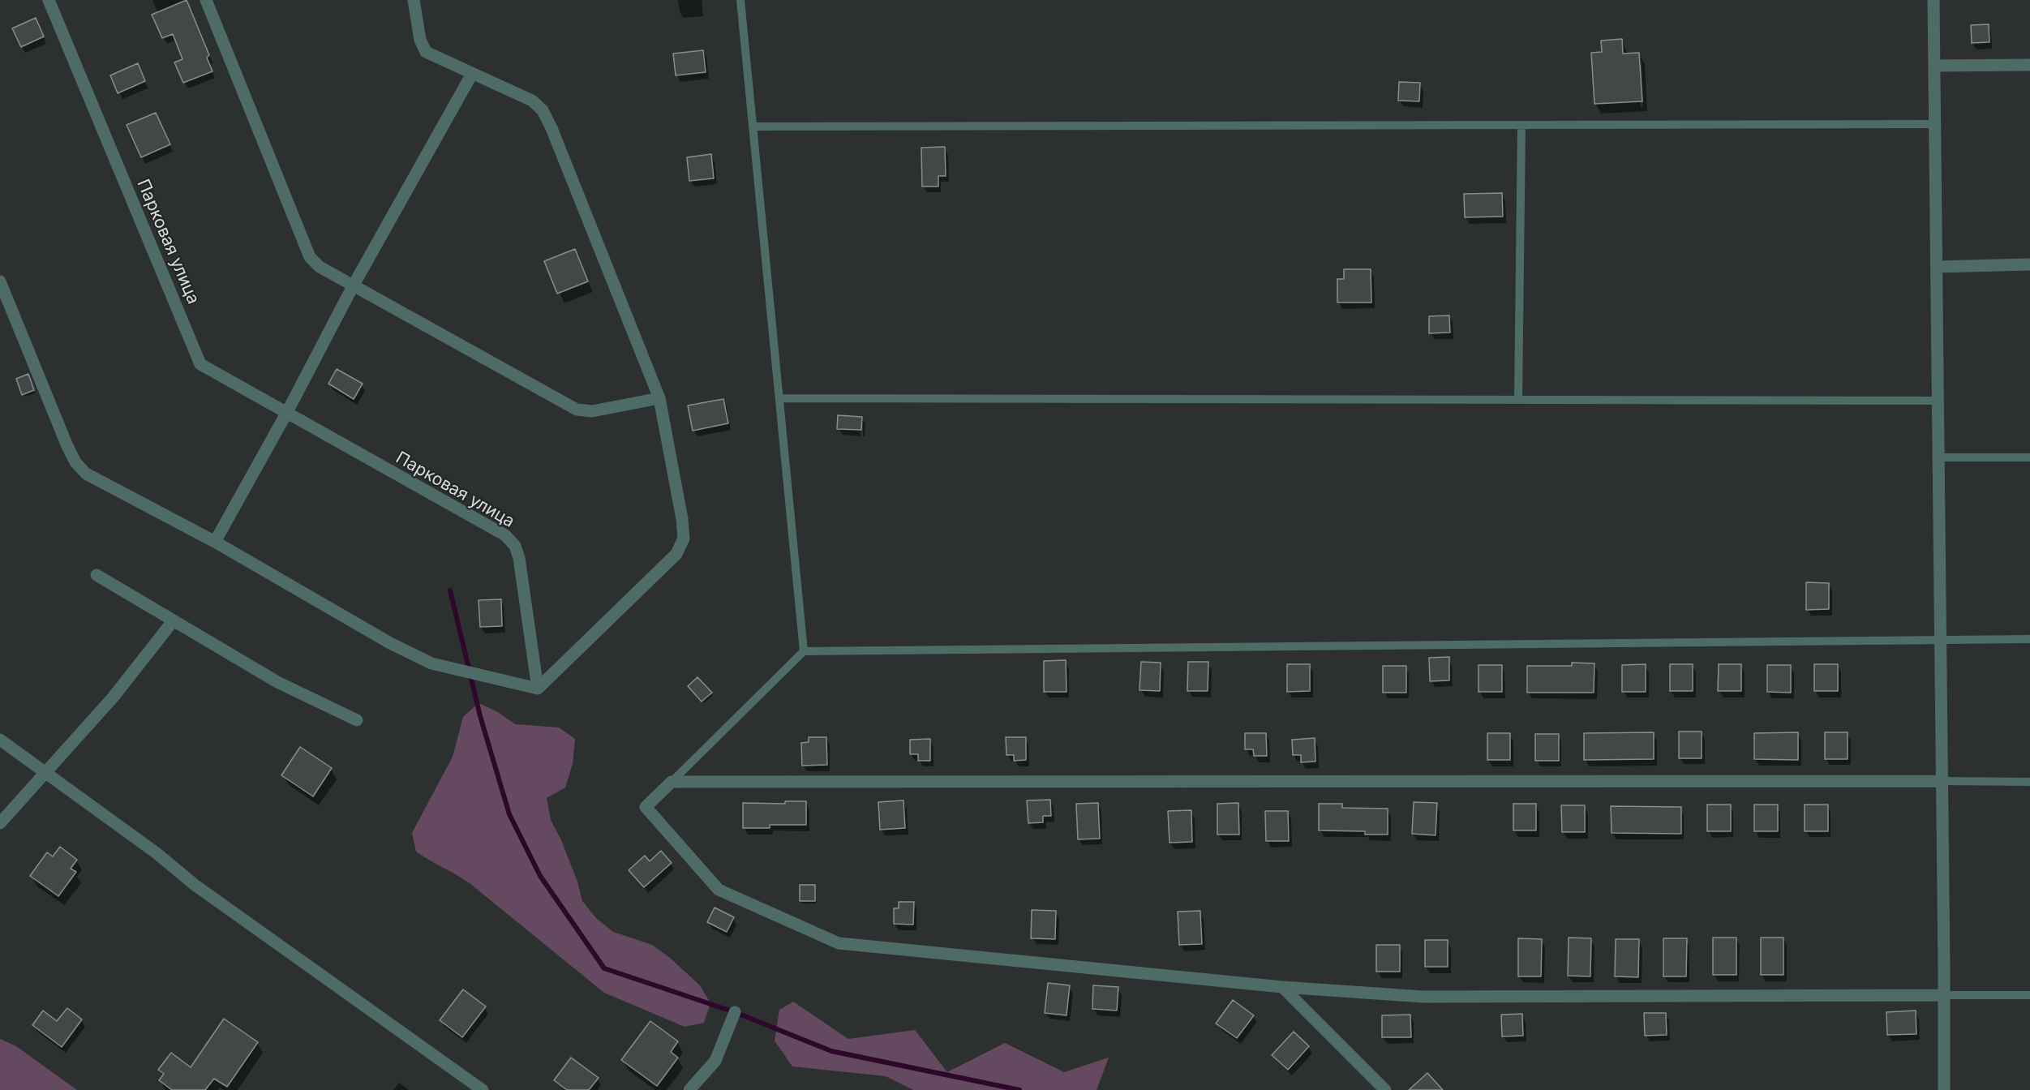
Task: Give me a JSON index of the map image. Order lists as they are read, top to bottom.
{
  "streets": {
    "street": ["Парковая улица"]
  }
}
